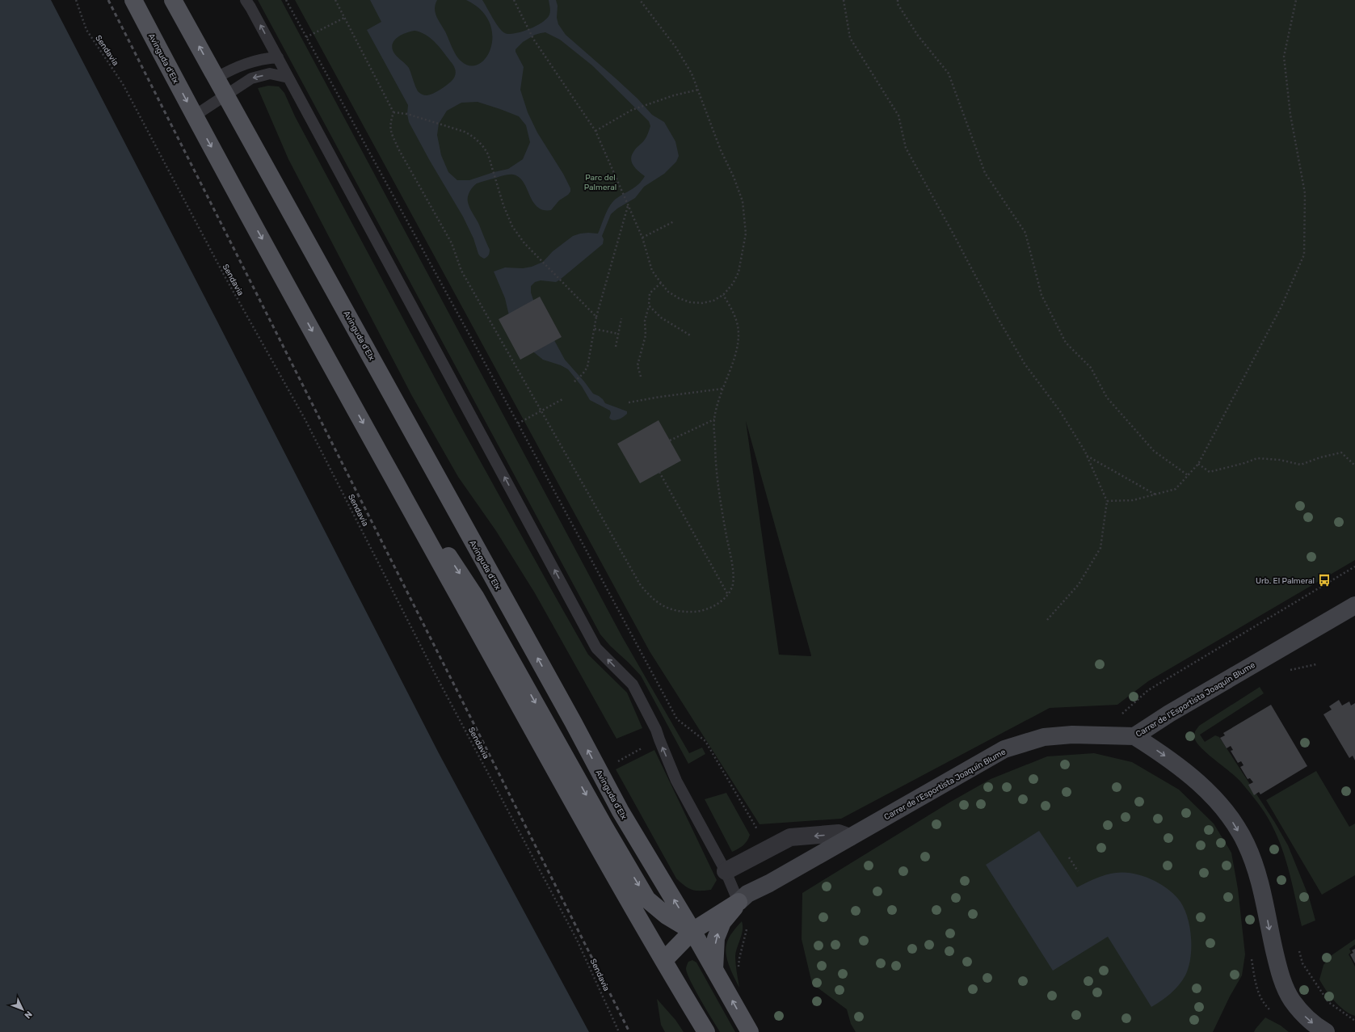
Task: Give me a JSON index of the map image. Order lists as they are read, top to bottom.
{
  "streets": {
    "main road": ["Avinguda d'Elx"],
    "street": ["Carrer de l'Esportista Joaquín Blume"],
    "path": ["Sendavia"]
  },
  "parks": ["Parc del Palmeral"],
  "places": {
    "bus stop": ["Urb. El Palmeral"]
  },
  "north": "bottom right"
}
